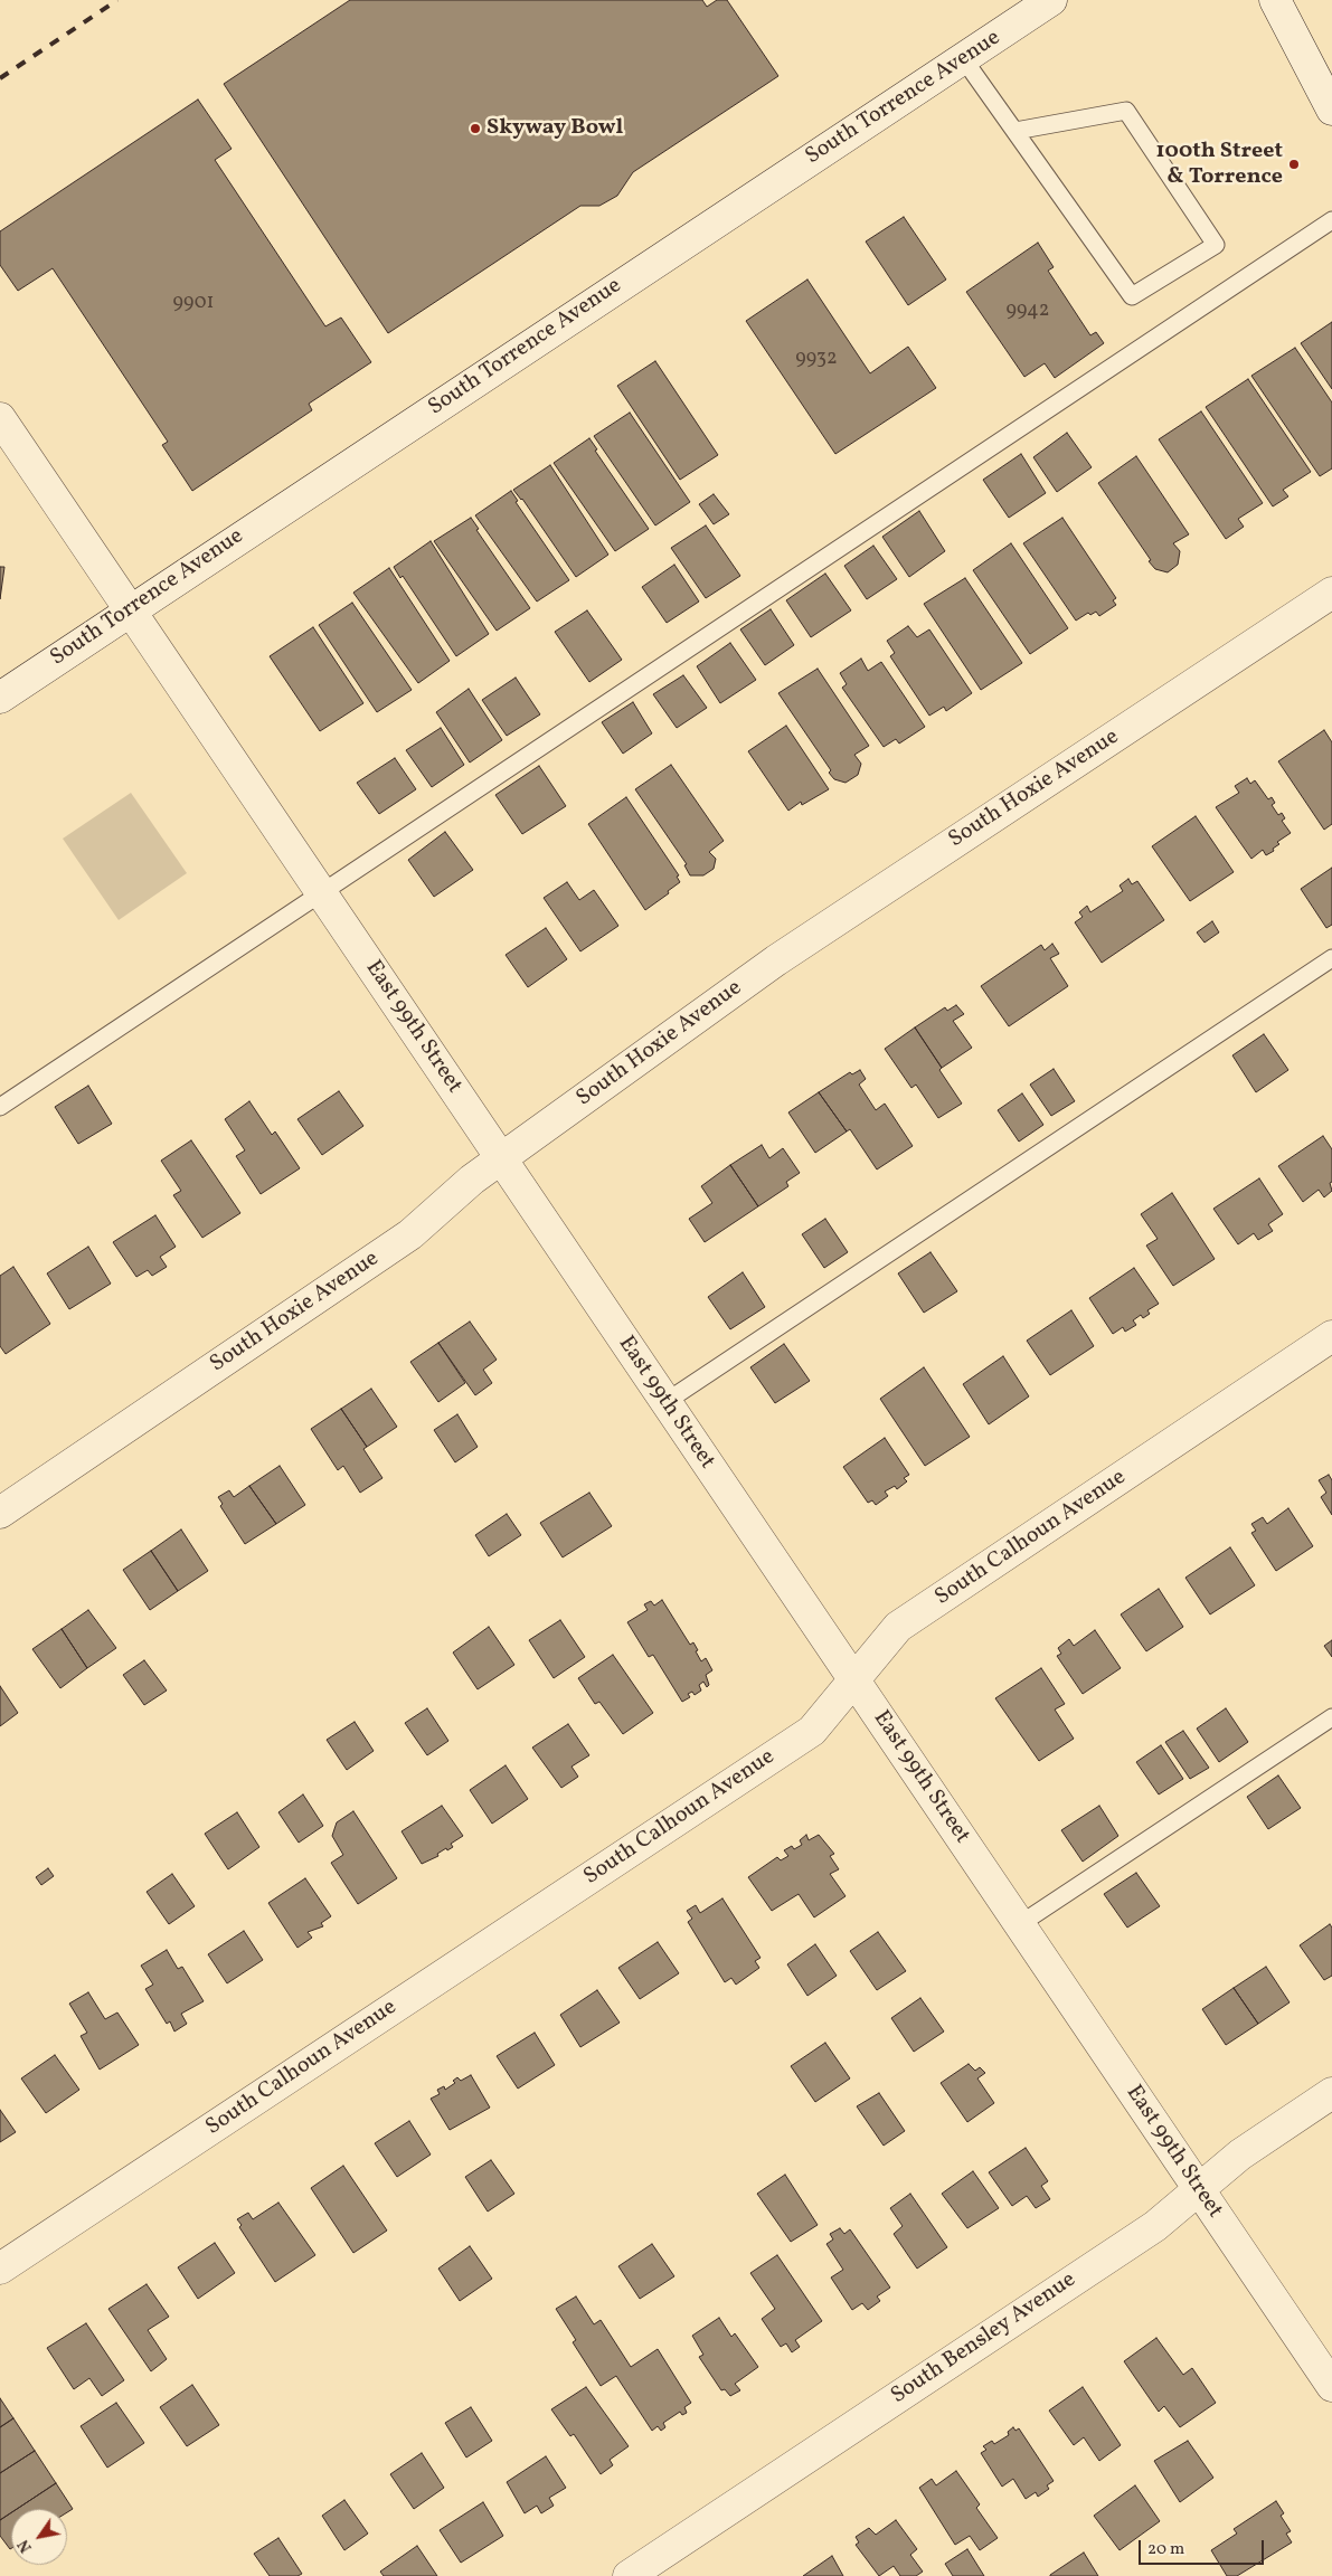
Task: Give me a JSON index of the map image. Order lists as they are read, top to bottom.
{
  "streets": {
    "street": [
      "South Torrence Avenue",
      "South Hoxie Avenue",
      "East 99th Street",
      "South Calhoun Avenue",
      "South Bensley Avenue"
    ]
  },
  "crossings": [
    ["South Torrence Avenue", "East 99th Street"],
    ["South Hoxie Avenue", "East 99th Street"],
    ["East 99th Street", "South Calhoun Avenue"],
    ["East 99th Street", "South Bensley Avenue"]
  ],
  "places": ["Skyway Bowl", "100th Street & Torrence"],
  "house_numbers": ["9901", "9942", "9932"],
  "scale_bar": "20 m",
  "north": "bottom left"
}
